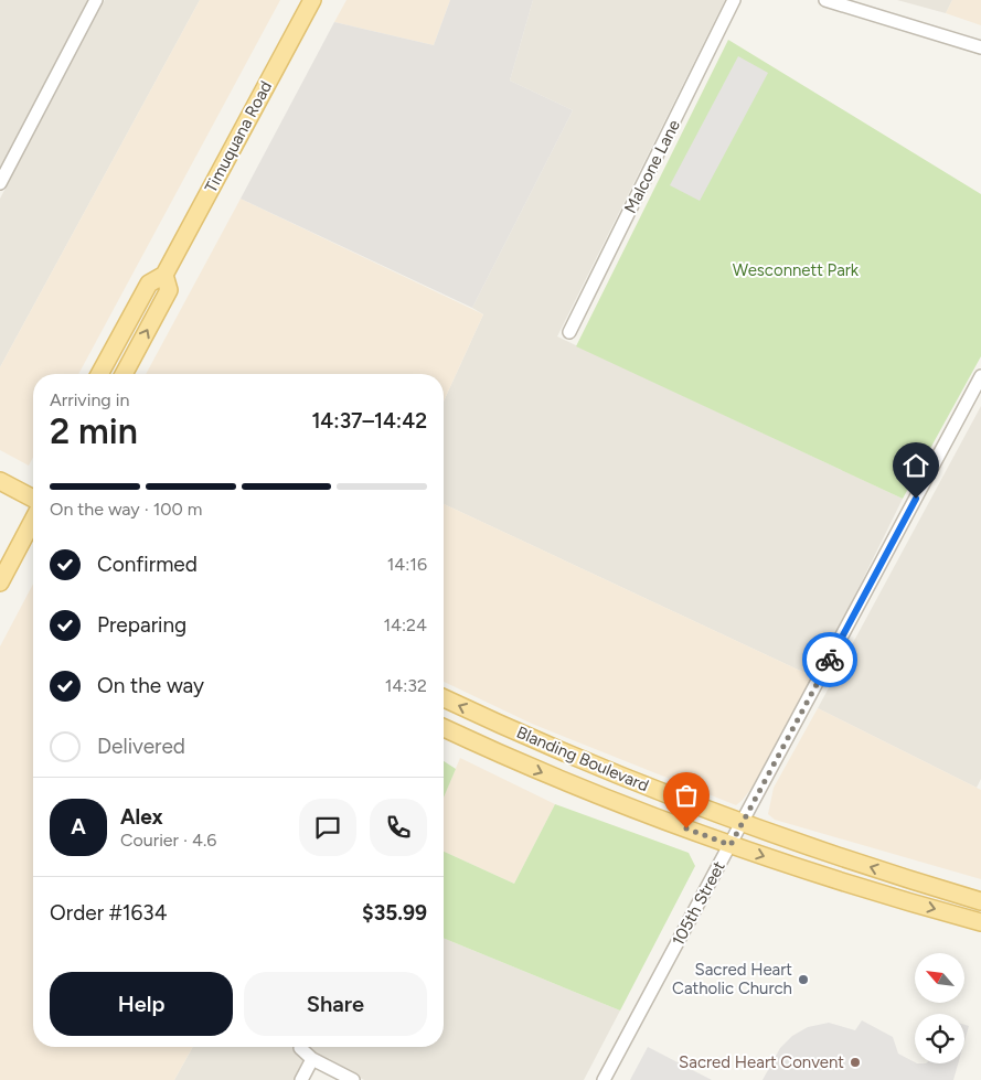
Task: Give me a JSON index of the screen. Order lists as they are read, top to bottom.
{
  "streets": {
    "main road": ["Timuquana Road", "Blanding Boulevard"],
    "street": ["Malcone Lane", "105th Street"]
  },
  "crossings": [
    ["Blanding Boulevard", "105th Street"]
  ],
  "parks": ["Wesconnett Park"],
  "places": ["Sacred Heart Catholic Church", "Sacred Heart Convent"],
  "north": "top left",
  "page": {
    "heading": ["2 min", "Arriving in", "14:37–14:42"],
    "panel": [
      "Alex",
      "Courier · 4.6",
      "Order #1634",
      "$35.99"
    ],
    "bar": "On the way · 100 m",
    "list": [
      ["Confirmed", "14:16"],
      ["Preparing", "14:24"],
      ["On the way", "14:32"],
      "Delivered"
    ],
    "round": "A",
    "buttons": ["Help", "Share"]
  }
}
